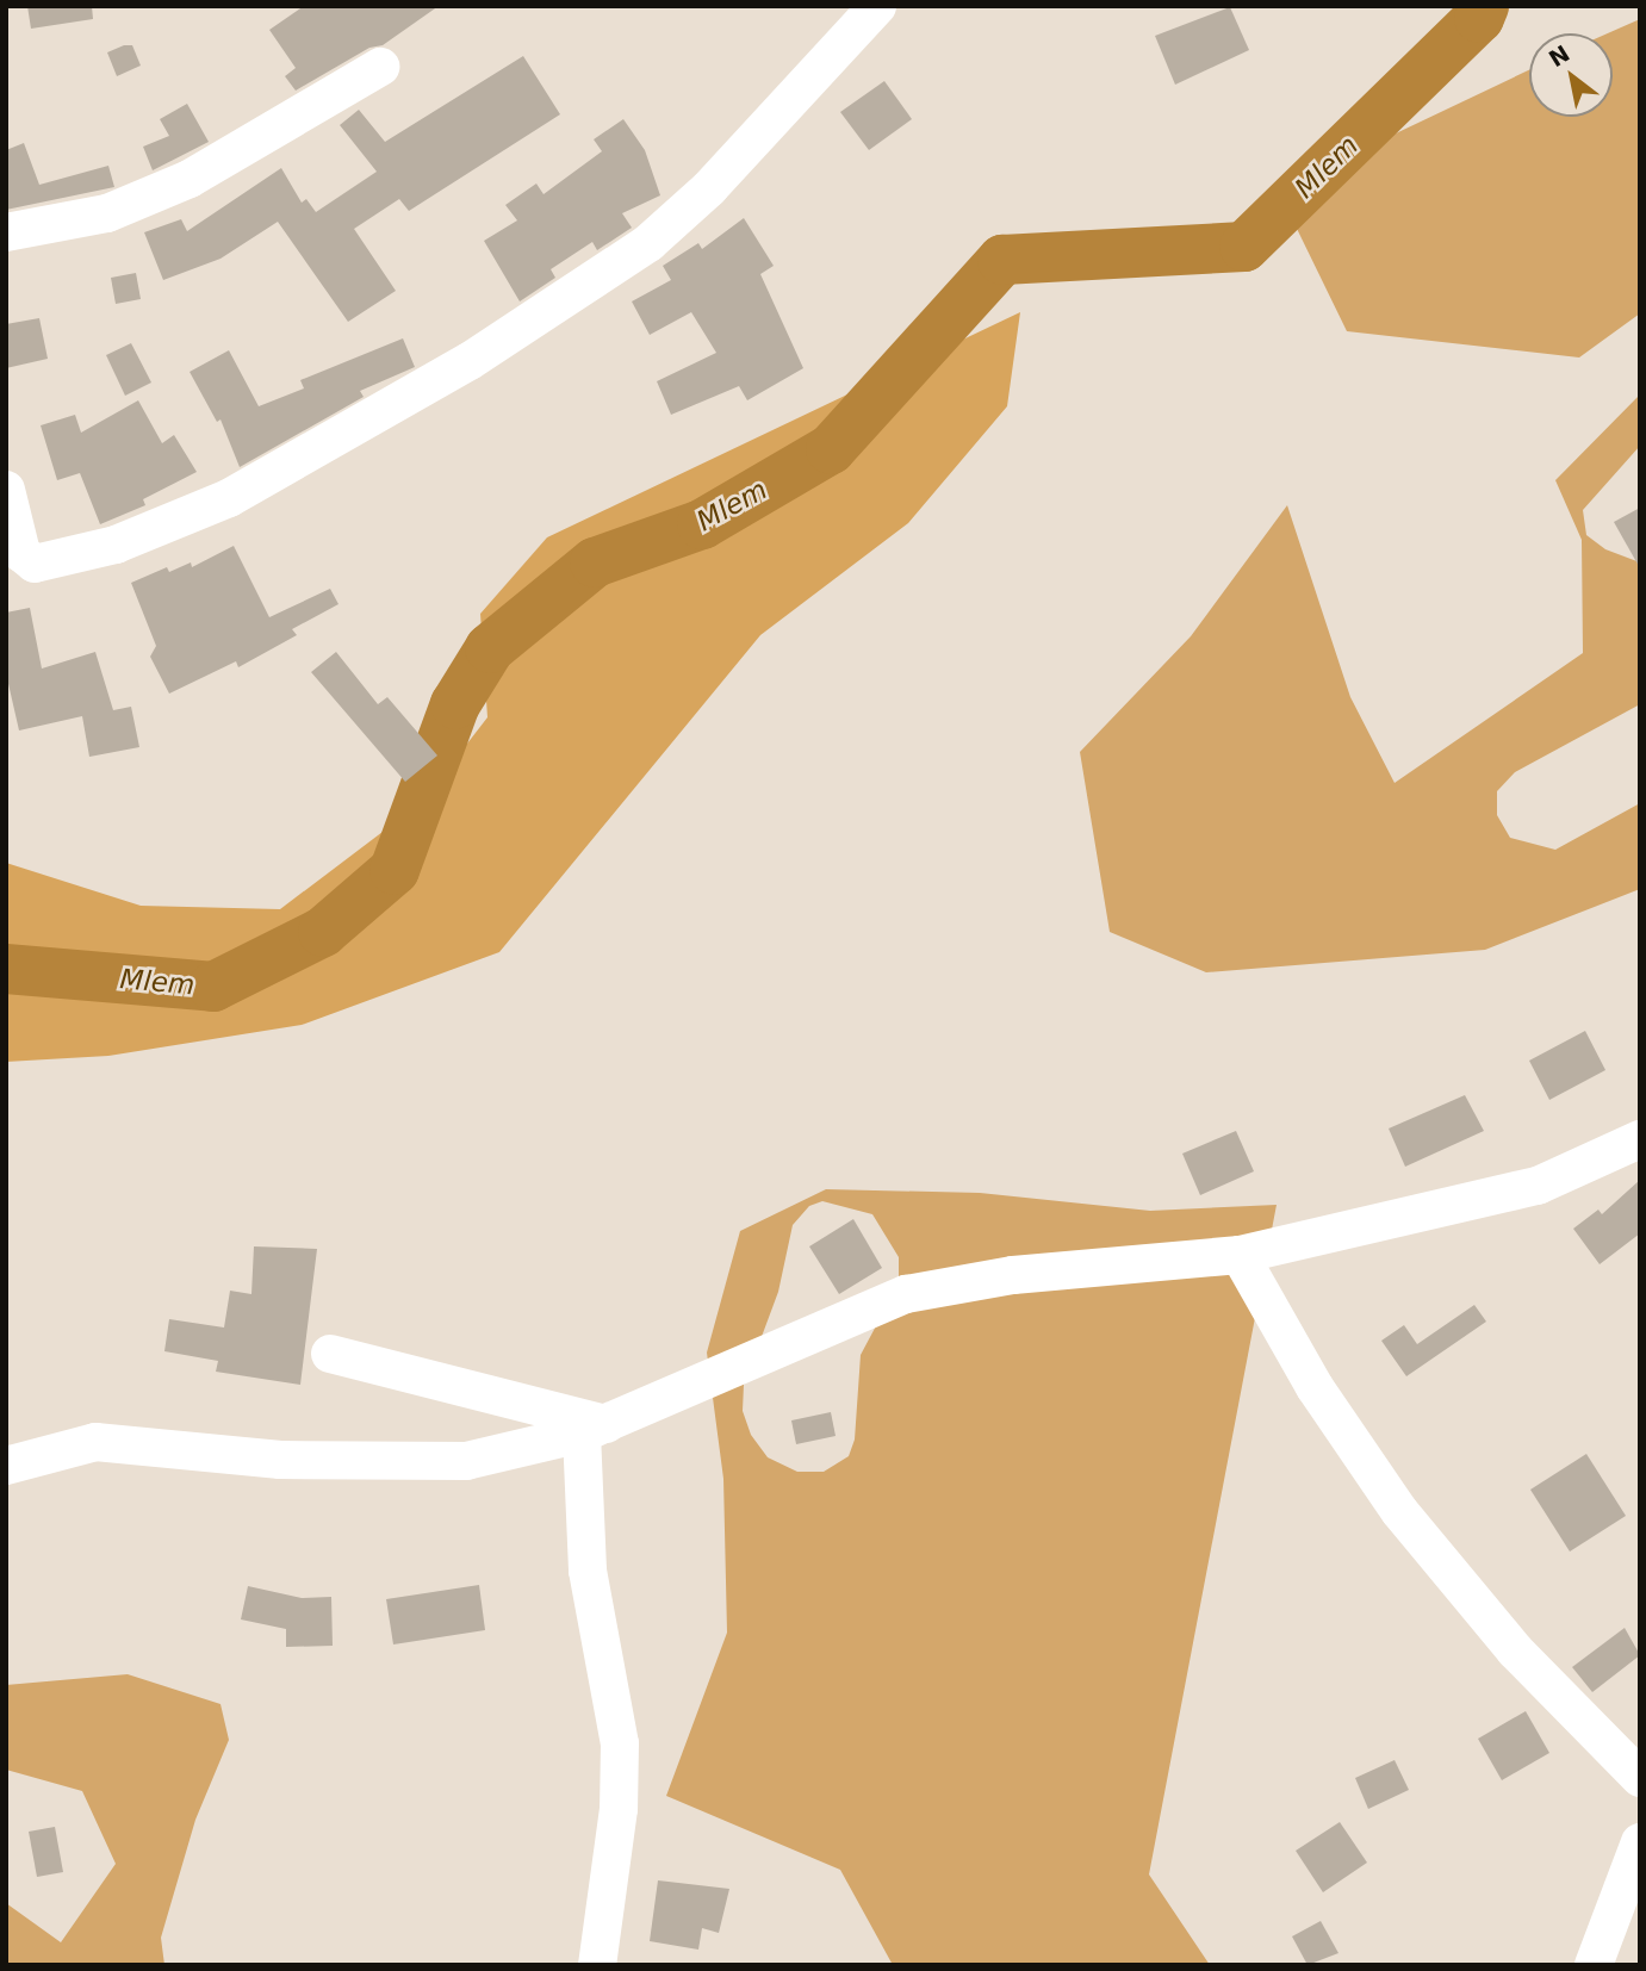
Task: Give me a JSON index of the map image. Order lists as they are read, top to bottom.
{
  "water": ["Mlem"],
  "north": "top left"
}
